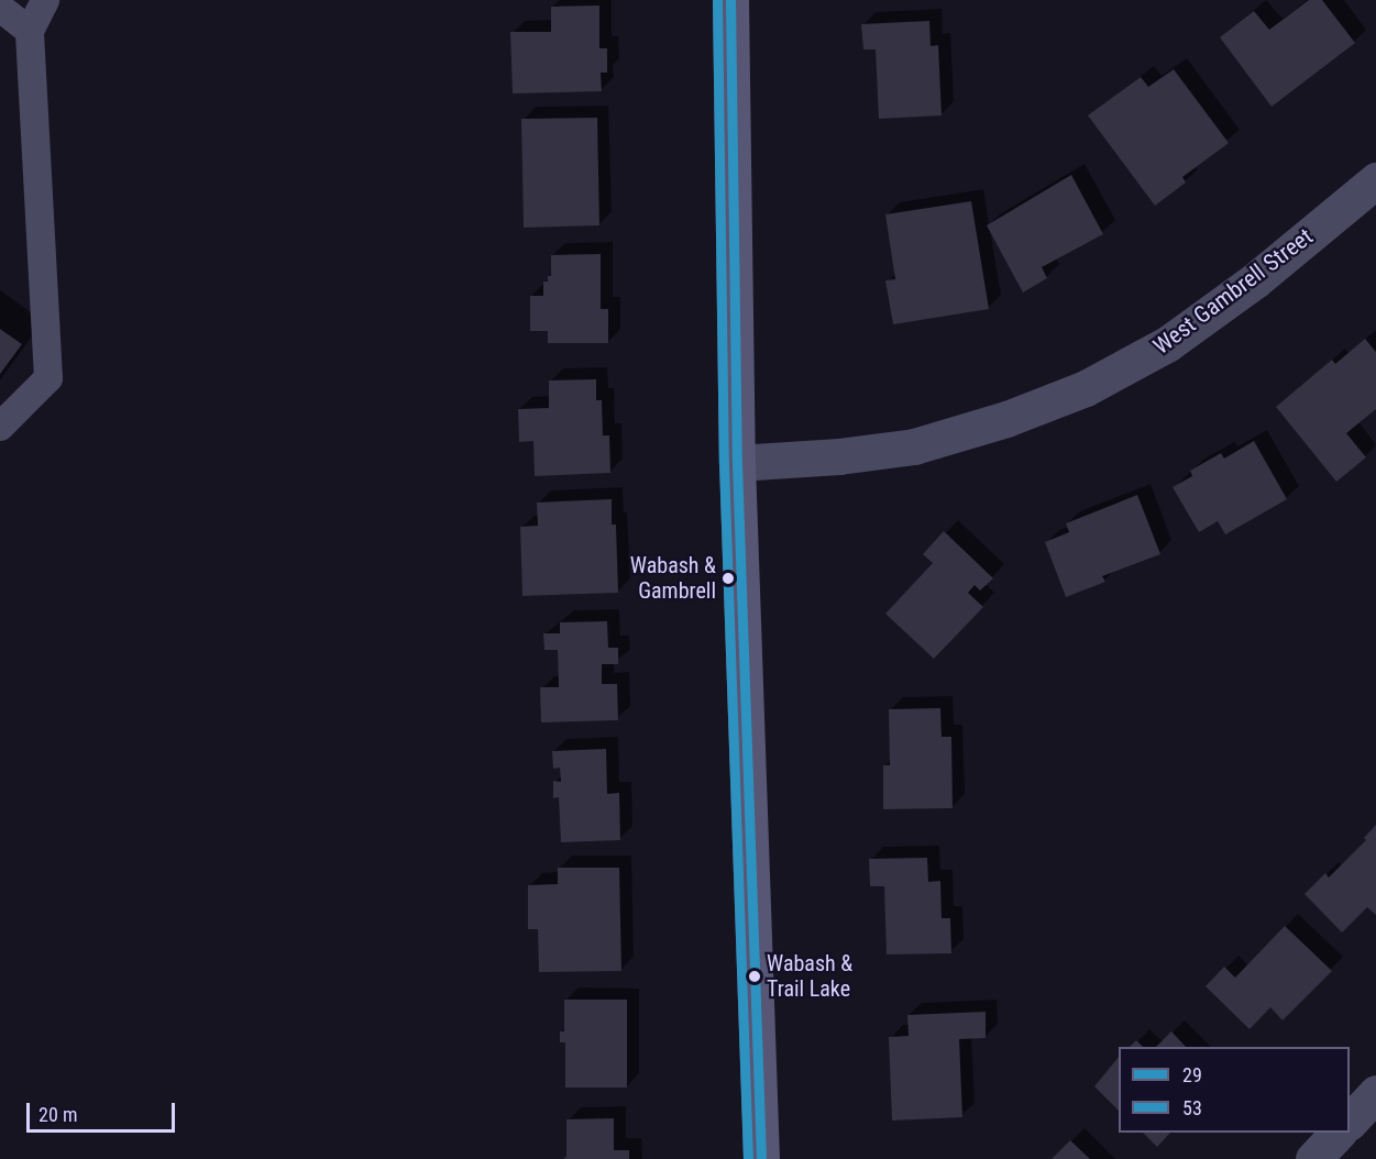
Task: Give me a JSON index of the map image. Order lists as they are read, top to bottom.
{
  "streets": {
    "street": ["West Gambrell Street"]
  },
  "places": ["Wabash & Gambrell", "Wabash & Trail Lake"],
  "lines": ["transit line 29", "transit line 53"],
  "legend": ["29", "53"],
  "scale_bar": "20 m"
}
